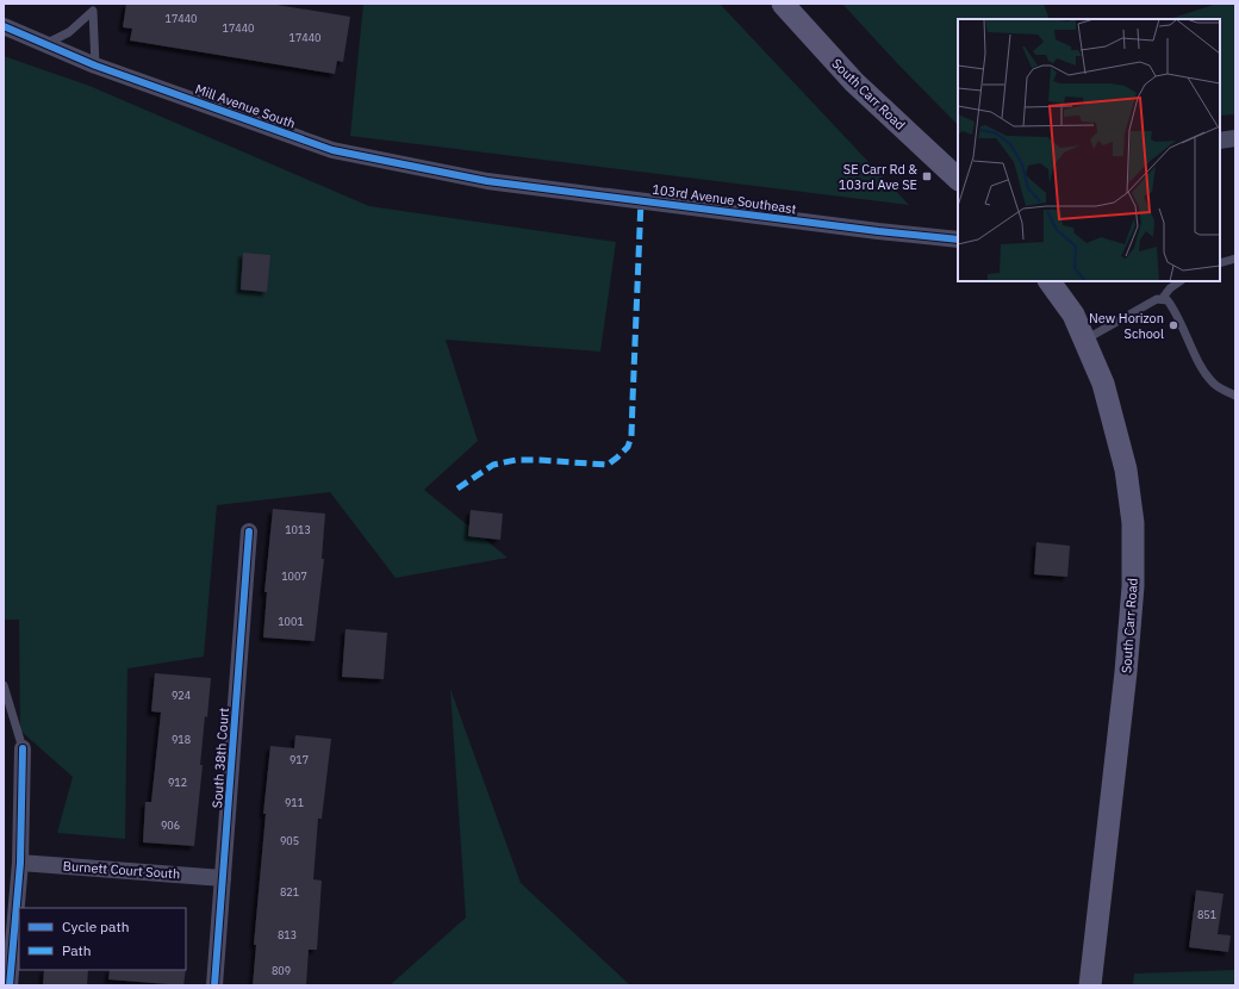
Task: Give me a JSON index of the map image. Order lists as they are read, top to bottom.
{
  "streets": {
    "main road": ["South Carr Road"],
    "street": [
      "Mill Avenue South",
      "103rd Avenue Southeast",
      "South 38th Court",
      "Burnett Court South"
    ]
  },
  "crossings": [
    ["Mill Avenue South", "103rd Avenue Southeast"],
    ["South 38th Court", "Burnett Court South"]
  ],
  "places": {
    "transit": ["SE Carr Rd & 103rd Ave SE"],
    "other": ["New Horizon School"]
  },
  "house_numbers": [
    "17440",
    "17440",
    "17440",
    "1013",
    "1007",
    "1001",
    "924",
    "918",
    "917",
    "912",
    "911",
    "906",
    "905",
    "821",
    "851",
    "813",
    "809"
  ],
  "legend": ["Cycle path", "Path"]
}
